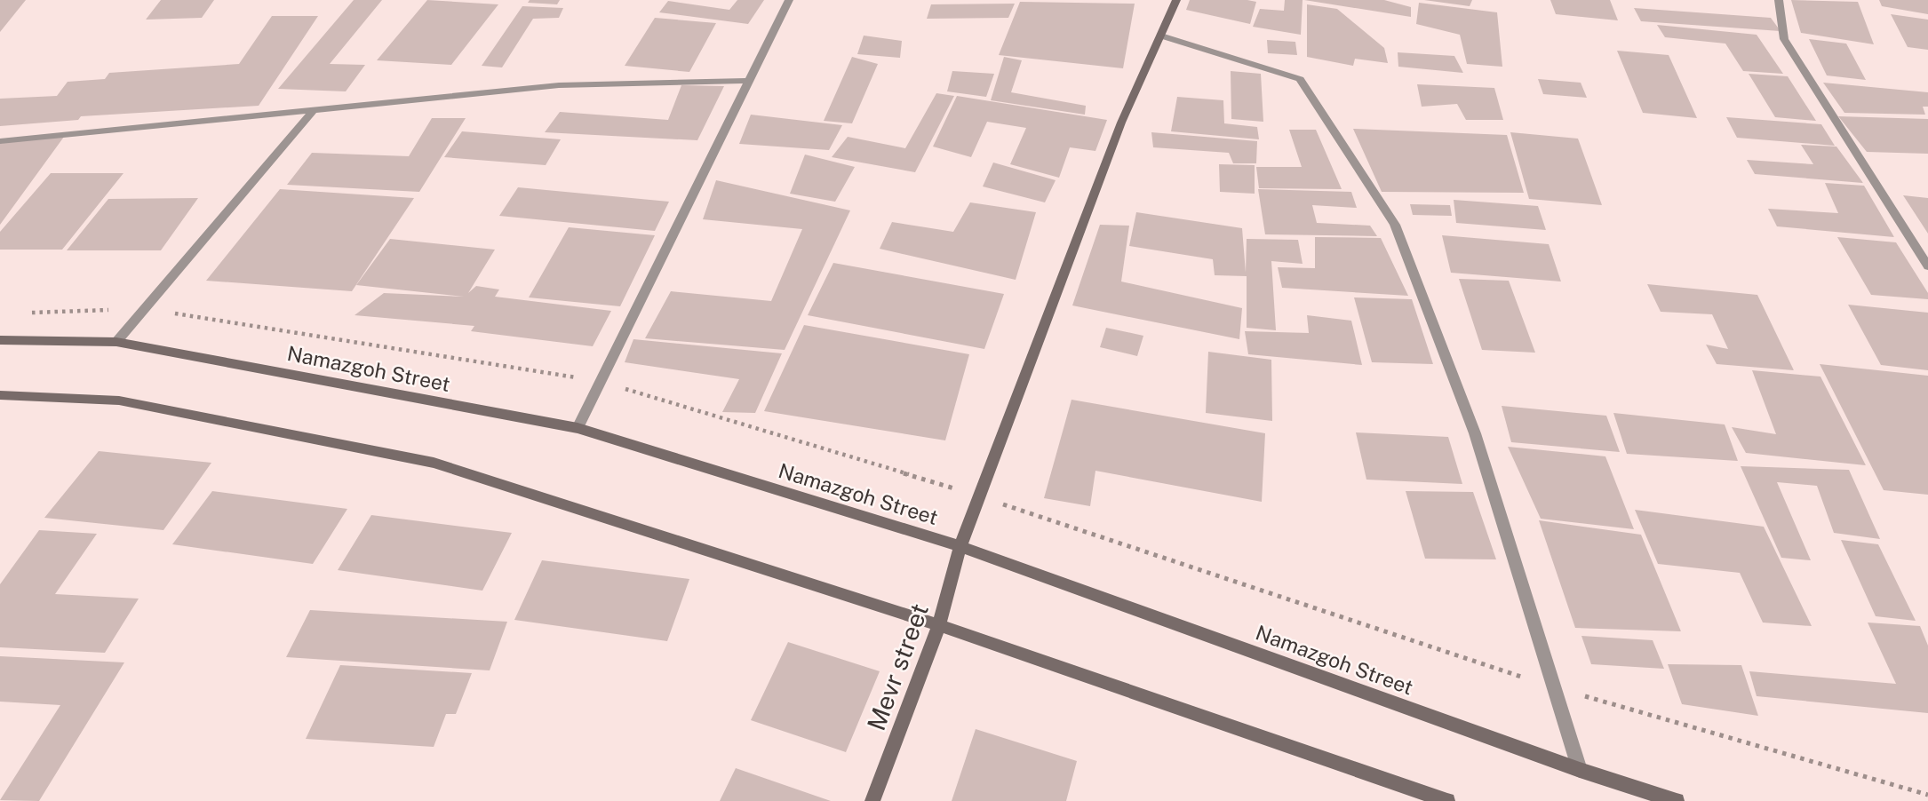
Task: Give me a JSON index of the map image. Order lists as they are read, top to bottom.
{
  "streets": {
    "main road": ["Namazgoh Street", "Mevr street"]
  },
  "crossings": [
    ["Namazgoh Street", "Mevr street"]
  ]
}
